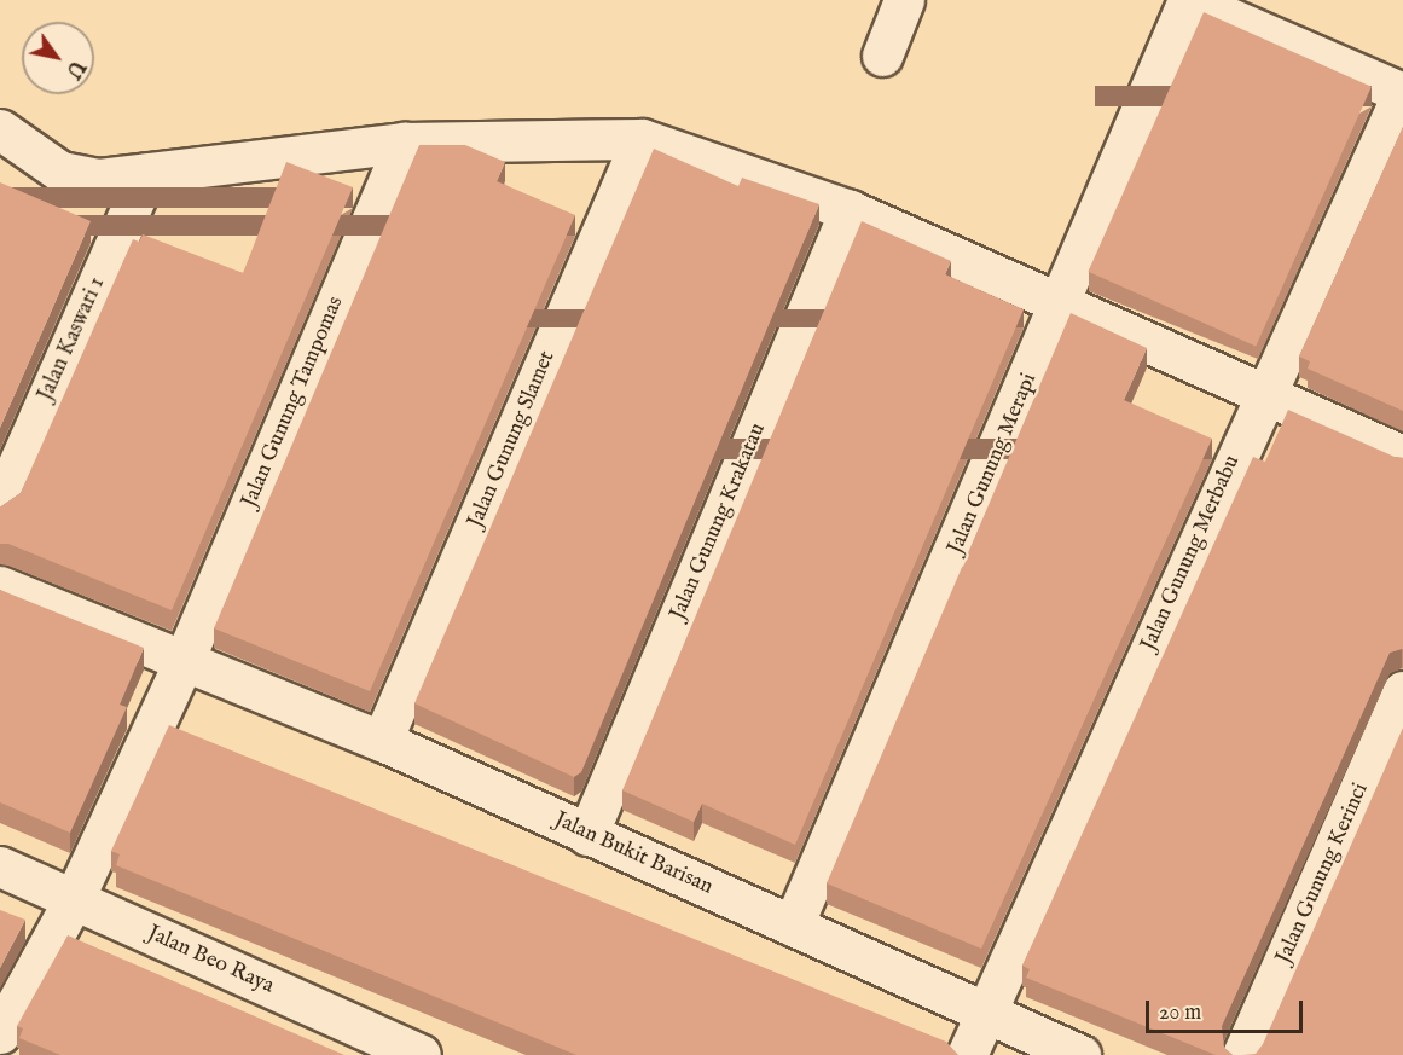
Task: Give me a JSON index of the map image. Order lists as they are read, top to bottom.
{
  "streets": {
    "street": [
      "Jalan Kaswari 1",
      "Jalan Gunung Tampomas",
      "Jalan Gunung Slamet",
      "Jalan Gunung Merapi",
      "Jalan Gunung Krakatau",
      "Jalan Gunung Merbabu",
      "Jalan Bukit Barisan",
      "Jalan Gunung Kerinci",
      "Jalan Beo Raya"
    ]
  },
  "crossings": [
    ["Jalan Gunung Tampomas", "Jalan Bukit Barisan"],
    ["Jalan Gunung Tampomas", "Jalan Beo Raya"],
    ["Jalan Gunung Slamet", "Jalan Bukit Barisan"],
    ["Jalan Gunung Merapi", "Jalan Bukit Barisan"],
    ["Jalan Gunung Krakatau", "Jalan Bukit Barisan"],
    ["Jalan Gunung Merbabu", "Jalan Bukit Barisan"]
  ],
  "scale_bar": "20 m",
  "north": "bottom right"
}
